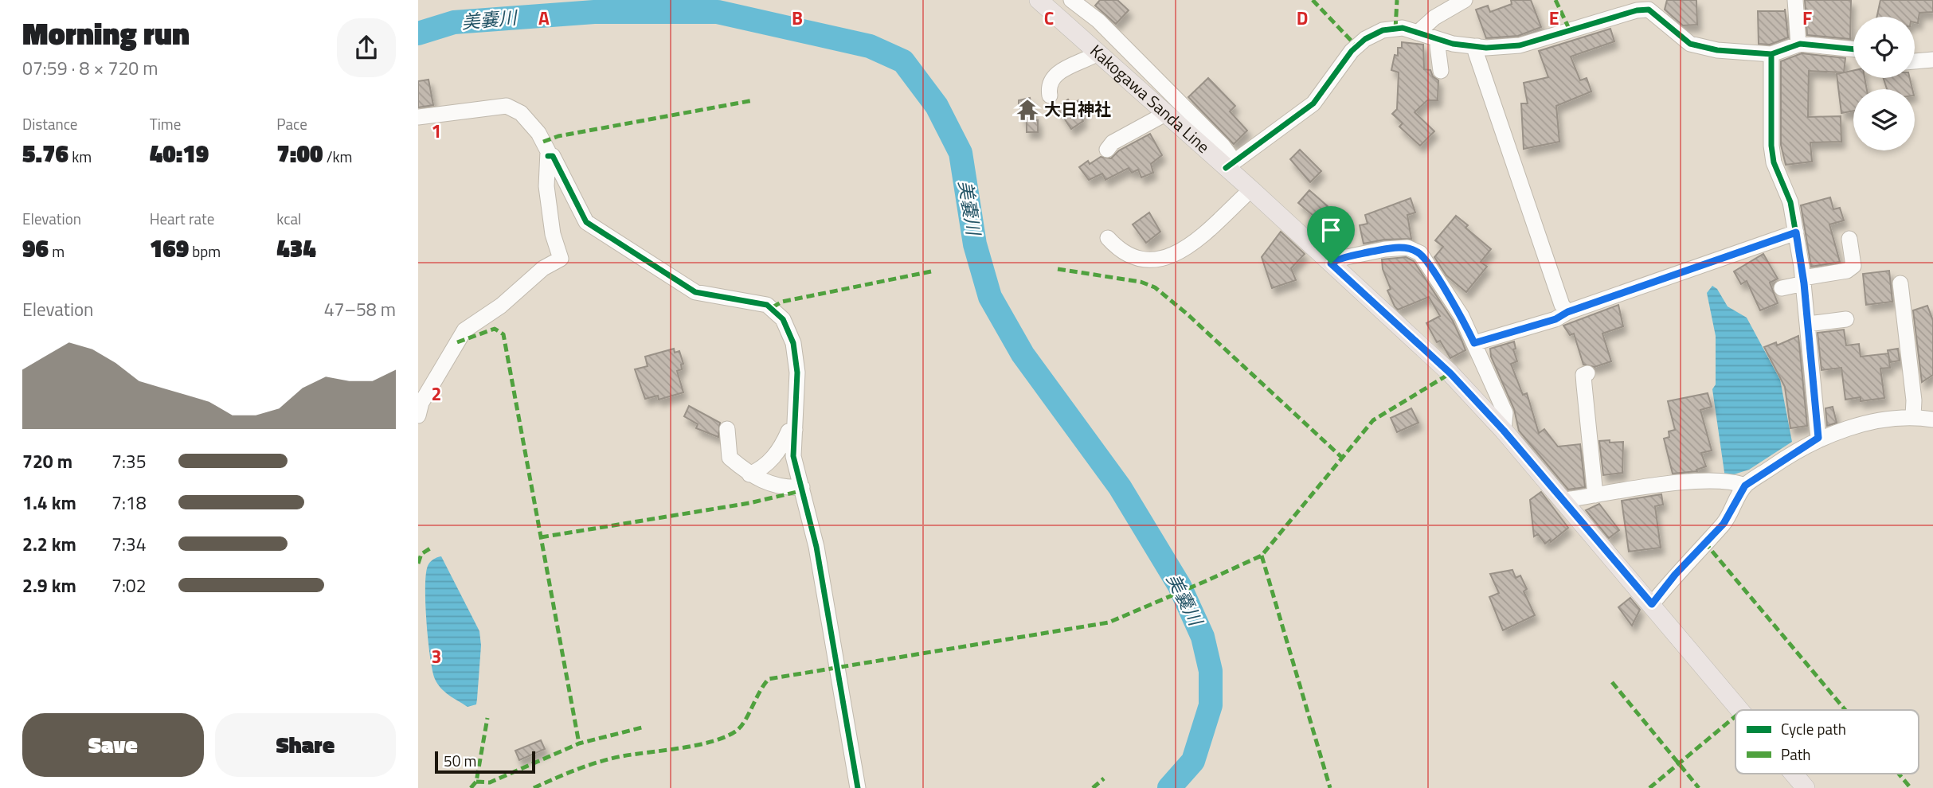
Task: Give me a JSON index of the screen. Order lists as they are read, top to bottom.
{
  "streets": {
    "main road": ["Kakogawa Sanda Line"]
  },
  "water": ["美嚢川"],
  "places": {
    "temple": ["大日神社"]
  },
  "legend": ["Cycle path", "Path"],
  "scale_bar": "50 m",
  "page": {
    "heading": ["Morning run", "07:59 · 8 × 720 m"],
    "stats": [
      ["Distance", "5.76 km"],
      ["Time", "40:19"],
      ["Pace", "7:00 /km"],
      ["Elevation", "96 m"],
      ["Heart rate", "169 bpm"],
      ["kcal", "434"]
    ],
    "chart": ["Elevation", "47–58 m"],
    "list": [
      {
        "name": "720 m",
        "note": "7:35"
      },
      {
        "name": "1.4 km",
        "note": "7:18"
      },
      {
        "name": "2.2 km",
        "note": "7:34"
      },
      {
        "name": "2.9 km",
        "note": "7:02"
      }
    ],
    "buttons": ["Save", "Share"],
    "scale": "50 m"
  },
  "grid": {
    "columns": [
      "A",
      "B",
      "C",
      "D",
      "E",
      "F"
    ],
    "rows": ["1", "2", "3"]
  }
}
